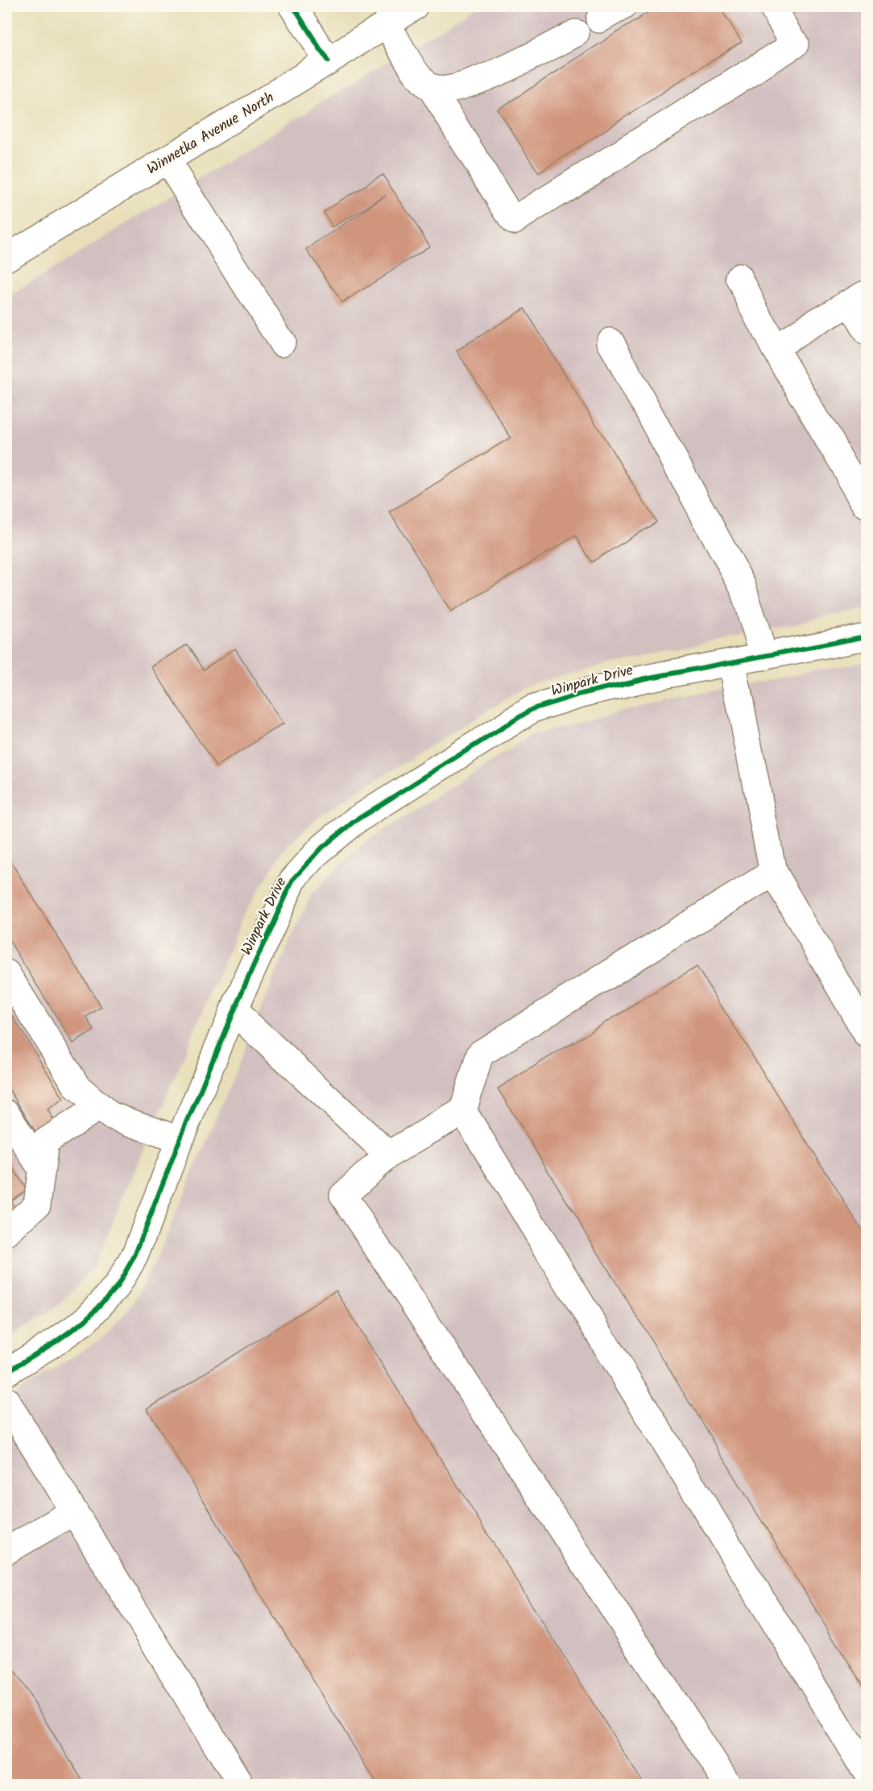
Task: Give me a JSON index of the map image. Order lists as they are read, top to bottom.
{
  "streets": {
    "street": ["Winnetka Avenue North", "Winpark Drive"]
  }
}
